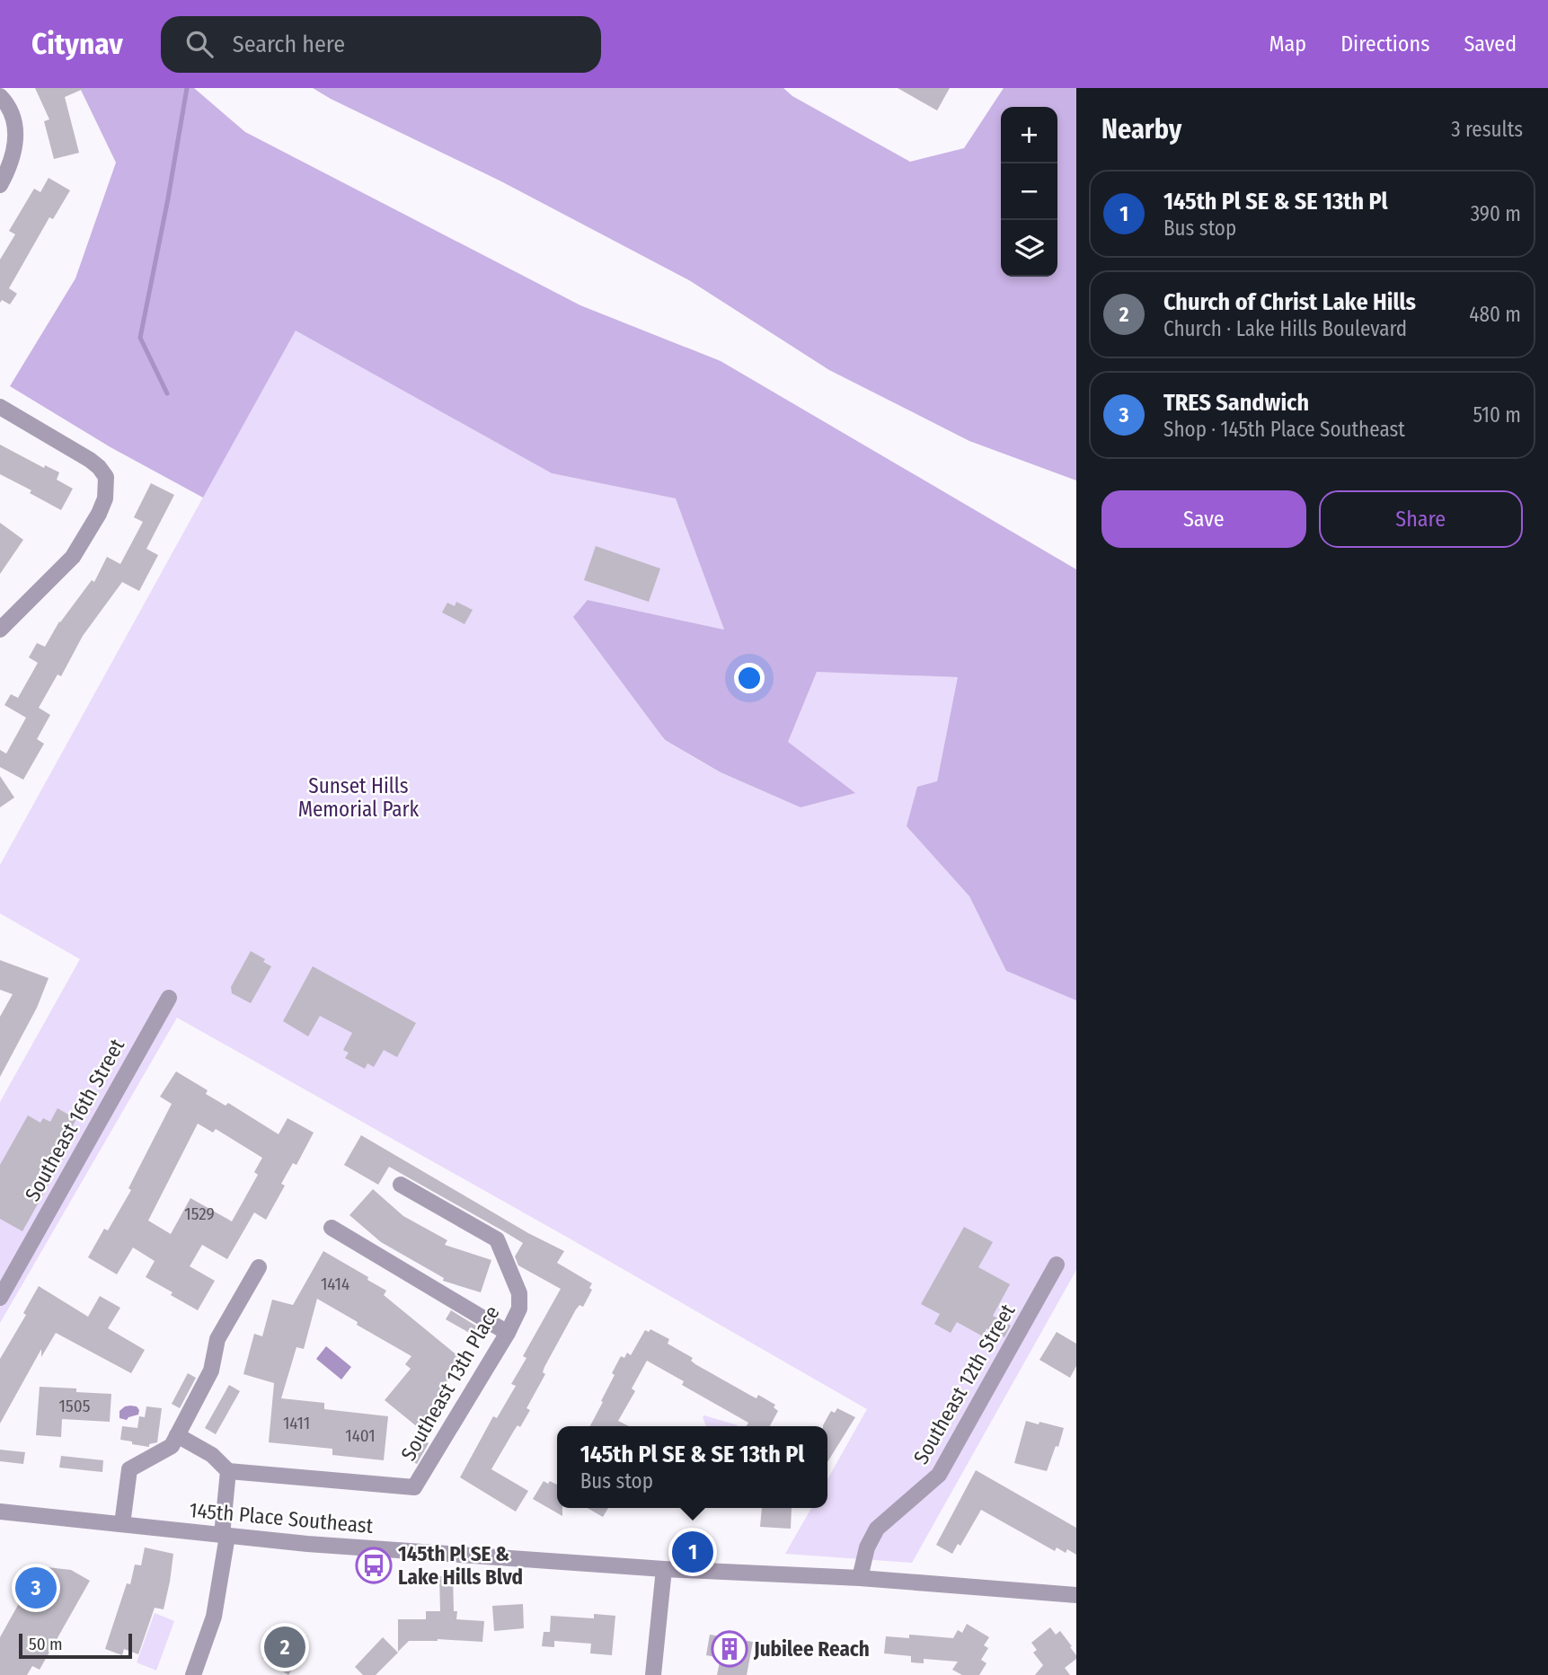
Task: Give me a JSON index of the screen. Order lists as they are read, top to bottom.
{
  "streets": {
    "street": [
      "Southeast 16th Street",
      "Southeast 13th Place",
      "Southeast 12th Street",
      "145th Place Southeast"
    ]
  },
  "crossings": [
    ["Southeast 12th Street", "145th Place Southeast"]
  ],
  "parks": ["Sunset Hills Memorial Park"],
  "places": {
    "bus stop": ["145th Pl SE & Lake Hills Blvd"],
    "building": ["Jubilee Reach"]
  },
  "house_numbers": [
    "1529",
    "1414",
    "1505",
    "1411",
    "1401"
  ],
  "scale_bar": "50 m",
  "page": {
    "header": "Citynav",
    "search": "Search here",
    "nav": ["Map", "Directions", "Saved"],
    "heading": ["Nearby", "3 results"],
    "map_buttons": ["+", "−"],
    "list": [
      {
        "mark": "1",
        "name": "145th Pl SE & SE 13th Pl",
        "note": "Bus stop",
        "value": "390 m"
      },
      {
        "mark": "2",
        "name": "Church of Christ Lake Hills",
        "note": "Church · Lake Hills Boulevard",
        "value": "480 m"
      },
      {
        "mark": "3",
        "name": "TRES Sandwich",
        "note": "Shop · 145th Place Southeast",
        "value": "510 m"
      }
    ],
    "buttons": ["Save", "Share"],
    "popup": ["145th Pl SE & SE 13th Pl", "Bus stop"],
    "pins": ["1", "3", "2"],
    "scale": "50 m"
  }
}
